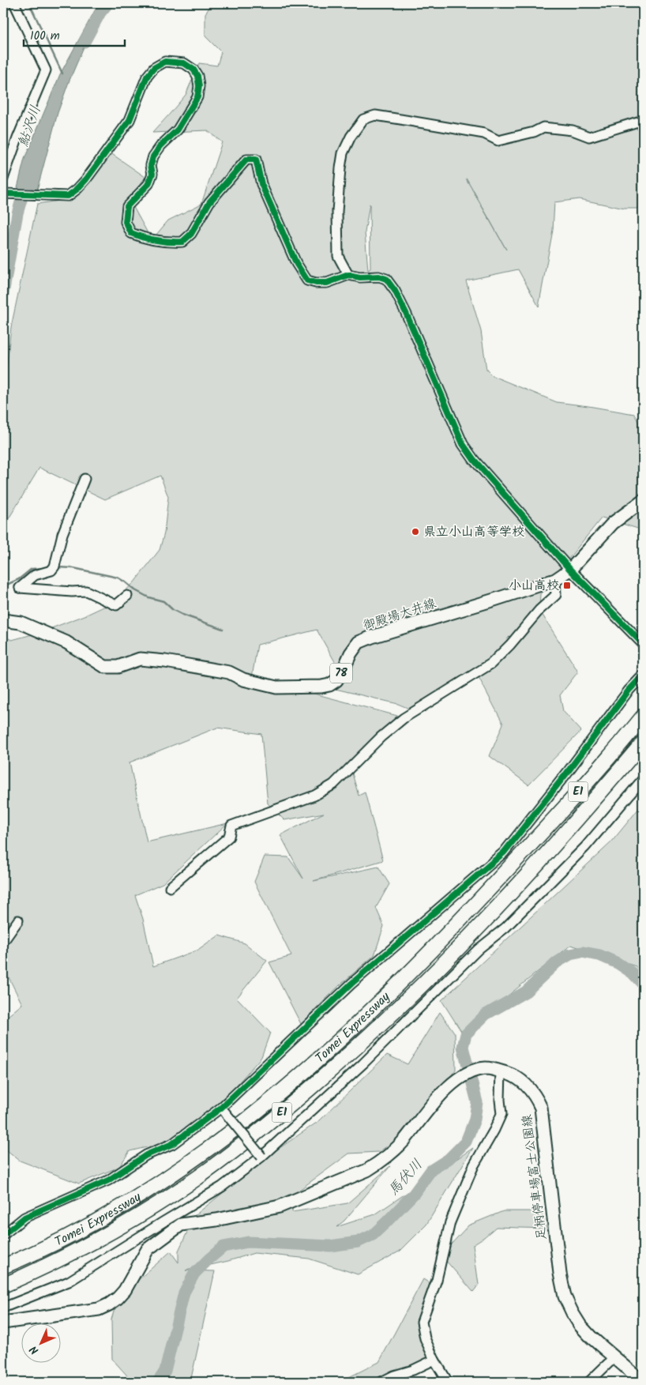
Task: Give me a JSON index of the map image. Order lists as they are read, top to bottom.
{
  "streets": {
    "highway": ["E1", "Tomei Expressway"],
    "main road": ["御殿場大井線", "78", "足柄停車場富士公園線"]
  },
  "water": ["鮎沢川", "馬伏川"],
  "places": {
    "other": ["県立小山高等学校"],
    "transit": ["小山高校"]
  },
  "scale_bar": "100 m",
  "north": "bottom left"
}
